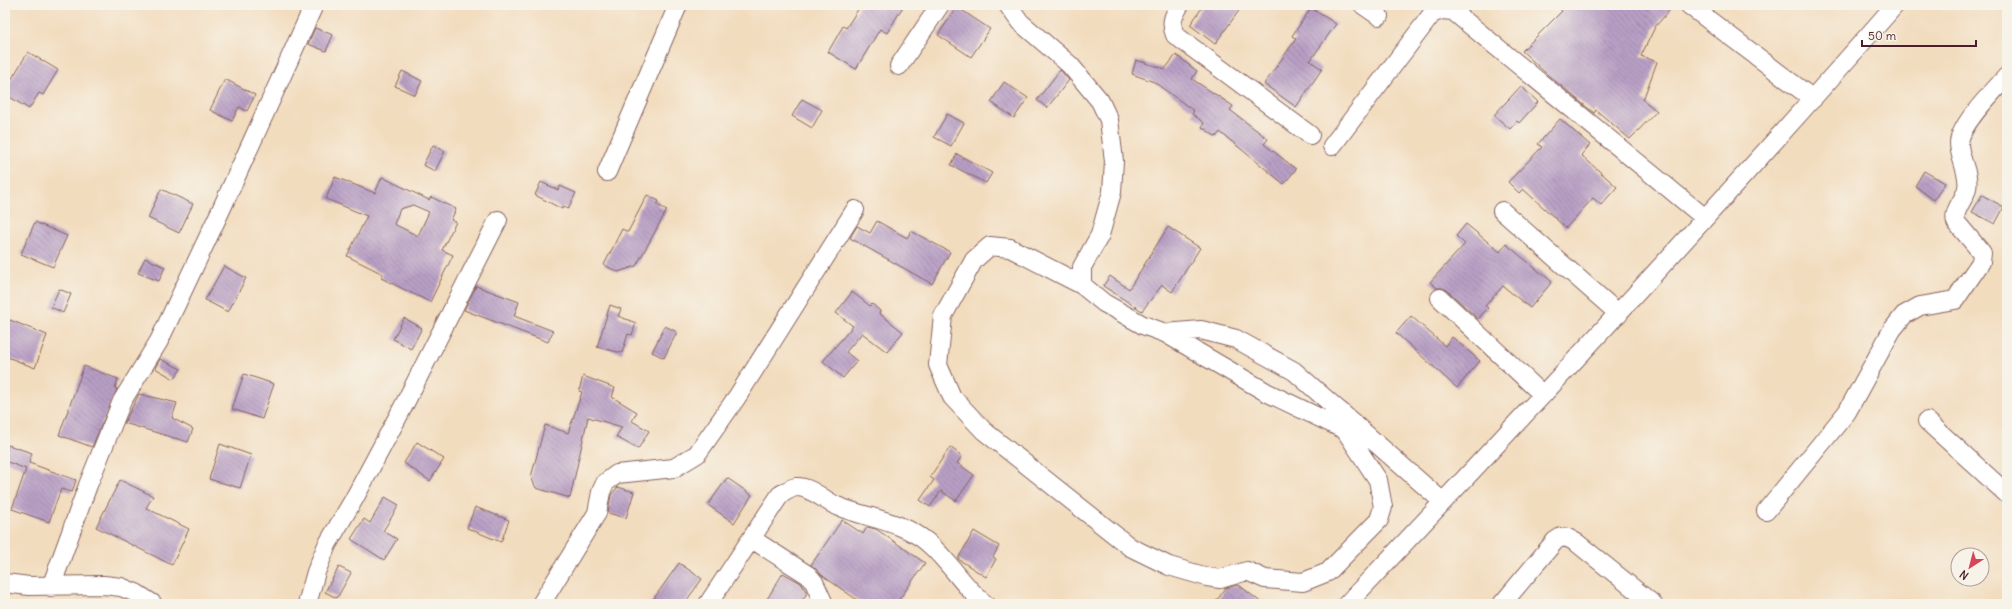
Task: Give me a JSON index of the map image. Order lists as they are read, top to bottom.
{
  "scale_bar": "50 m",
  "north": "bottom left"
}
